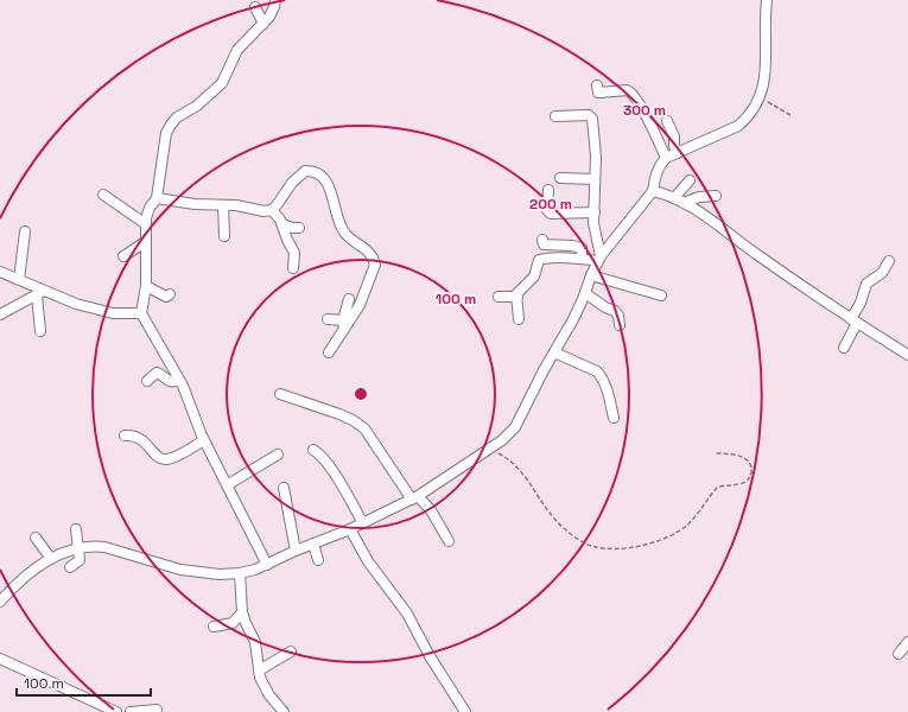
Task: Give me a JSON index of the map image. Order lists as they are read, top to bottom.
{
  "scale_bar": "100 m",
  "rings": ["300 m", "200 m", "100 m"]
}
